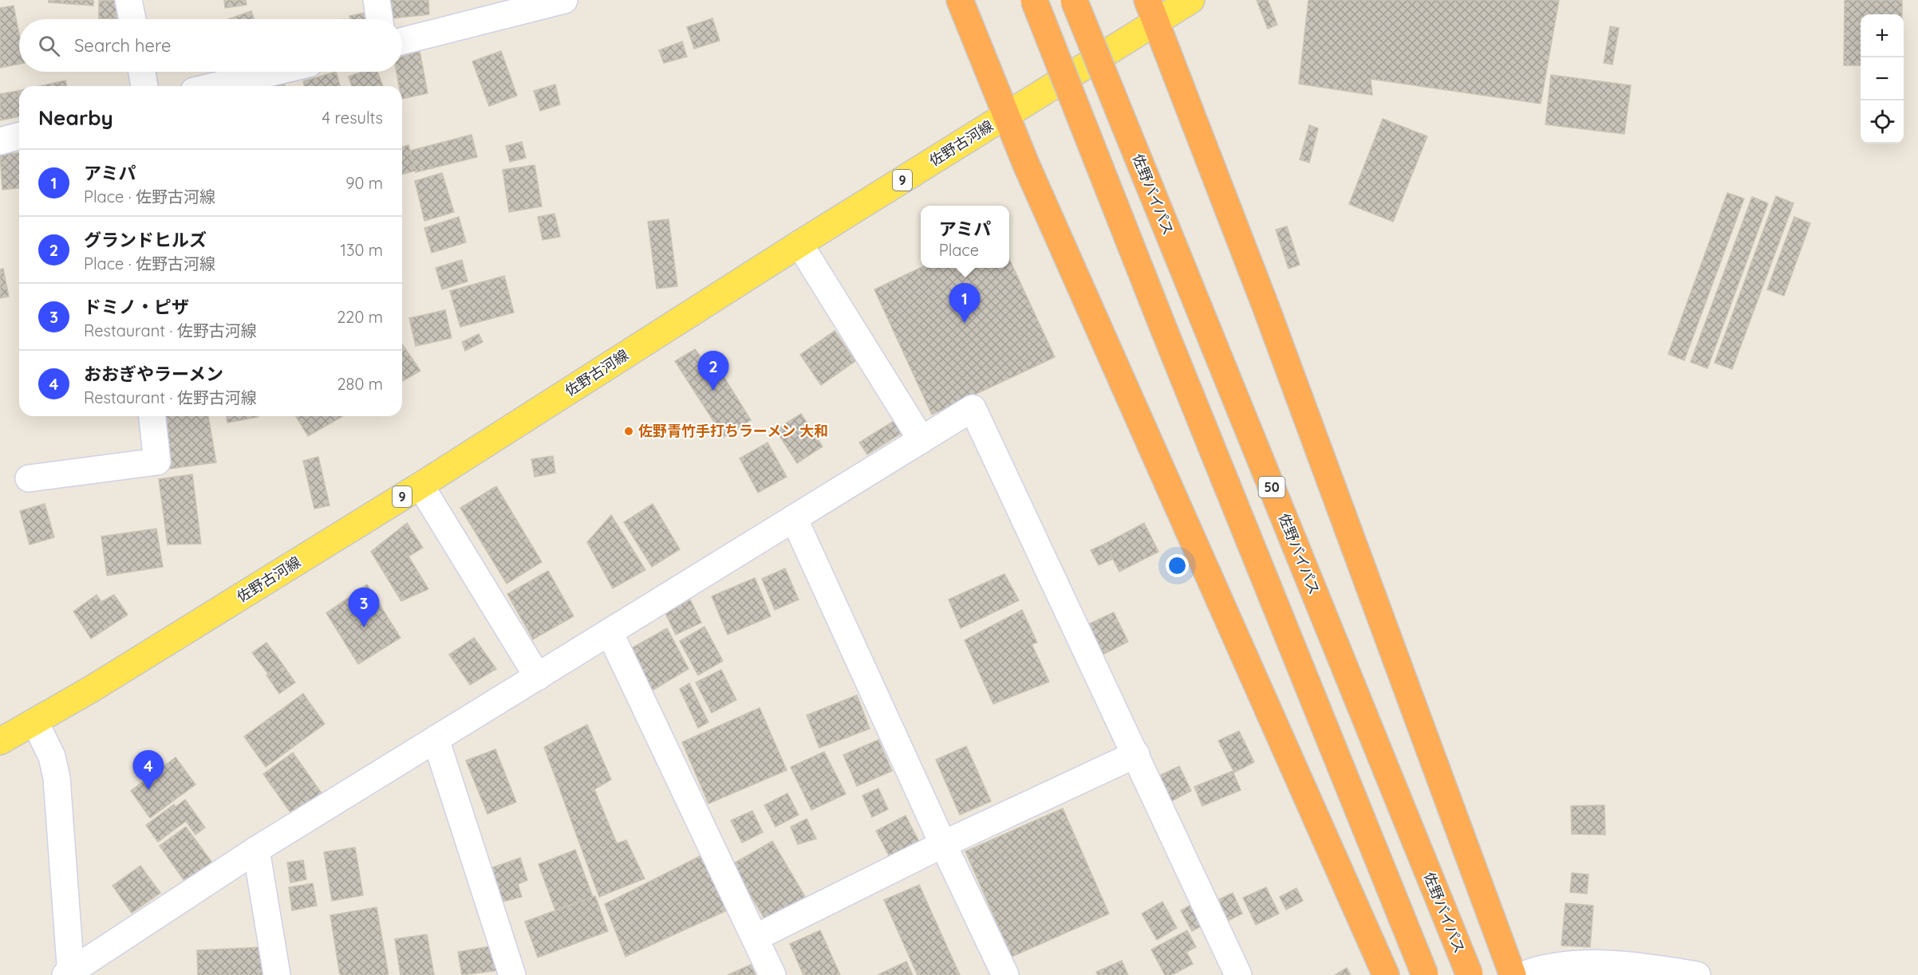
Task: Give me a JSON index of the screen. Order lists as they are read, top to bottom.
{
  "streets": {
    "highway": ["佐野バイパス", "50"],
    "main road": ["佐野古河線", "9"]
  },
  "places": ["佐野青竹手打ちラーメン 大和"],
  "page": {
    "map_buttons": ["+", "−"],
    "search": "Search here",
    "heading": ["Nearby", "4 results"],
    "list": [
      {
        "mark": "1",
        "name": "アミパ",
        "note": "Place · 佐野古河線",
        "value": "90 m"
      },
      {
        "mark": "2",
        "name": "グランドヒルズ",
        "note": "Place · 佐野古河線",
        "value": "130 m"
      },
      {
        "mark": "3",
        "name": "ドミノ・ピザ",
        "note": "Restaurant · 佐野古河線",
        "value": "220 m"
      },
      {
        "mark": "4",
        "name": "おおぎやラーメン",
        "note": "Restaurant · 佐野古河線",
        "value": "280 m"
      }
    ],
    "popup": ["アミパ", "Place"],
    "pins": [
      "1",
      "2",
      "3",
      "4"
    ]
  }
}
